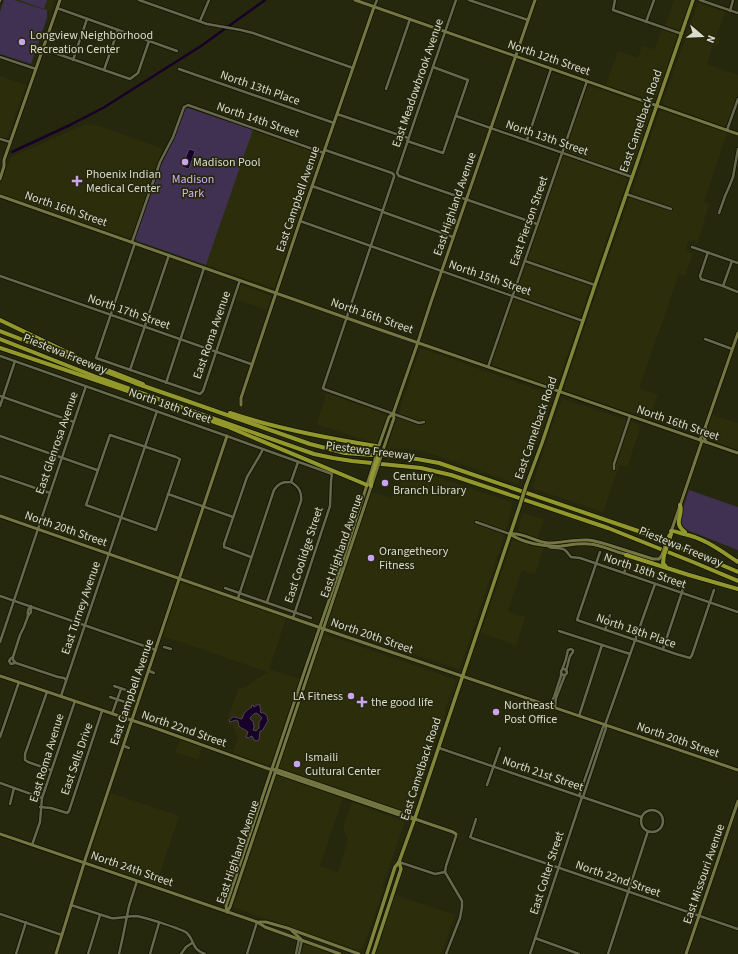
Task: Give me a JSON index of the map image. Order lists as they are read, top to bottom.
{
  "streets": {
    "highway": ["Piestewa Freeway"],
    "main road": ["East Camelback Road"],
    "street": [
      "North 12th Street",
      "East Meadowbrook Avenue",
      "North 13th Place",
      "North 14th Street",
      "North 13th Street",
      "East Campbell Avenue",
      "East Highland Avenue",
      "North 16th Street",
      "East Pierson Street",
      "North 15th Street",
      "North 17th Street",
      "East Roma Avenue",
      "North 18th Street",
      "East Glenrosa Avenue",
      "North 20th Street",
      "East Coolidge Street",
      "East Turney Avenue",
      "North 18th Place",
      "North 22nd Street",
      "East Sells Drive",
      "North 21st Street",
      "North 24th Street",
      "East Colter Street",
      "East Missouri Avenue"
    ]
  },
  "crossings": [
    ["North 12th Street", "East Meadowbrook Avenue"],
    ["North 12th Street", "East Camelback Road"],
    ["North 12th Street", "East Campbell Avenue"],
    ["North 12th Street", "East Highland Avenue"],
    ["North 12th Street", "East Pierson Street"],
    ["East Meadowbrook Avenue", "East Highland Avenue"],
    ["North 13th Place", "East Campbell Avenue"],
    ["North 14th Street", "East Campbell Avenue"],
    ["North 14th Street", "North 16th Street"],
    ["East Camelback Road", "North 13th Street"],
    ["East Camelback Road", "North 16th Street"],
    ["East Camelback Road", "North 15th Street"],
    ["East Camelback Road", "North 18th Street"],
    ["East Camelback Road", "North 20th Street"],
    ["East Camelback Road", "North 22nd Street"],
    ["East Camelback Road", "North 21st Street"],
    ["North 13th Street", "East Highland Avenue"],
    ["North 13th Street", "East Pierson Street"],
    ["East Campbell Avenue", "North 16th Street"],
    ["East Campbell Avenue", "North 15th Street"],
    ["East Campbell Avenue", "North 17th Street"],
    ["East Campbell Avenue", "North 18th Street"],
    ["East Campbell Avenue", "North 20th Street"],
    ["East Campbell Avenue", "North 22nd Street"],
    ["East Campbell Avenue", "North 24th Street"],
    ["East Highland Avenue", "North 16th Street"],
    ["East Highland Avenue", "North 15th Street"],
    ["East Highland Avenue", "North 20th Street"],
    ["East Highland Avenue", "North 22nd Street"],
    ["East Highland Avenue", "North 24th Street"],
    ["North 16th Street", "East Pierson Street"],
    ["North 16th Street", "East Roma Avenue"],
    ["East Pierson Street", "North 15th Street"],
    ["North 17th Street", "East Roma Avenue"],
    ["East Roma Avenue", "North 22nd Street"],
    ["East Roma Avenue", "East Sells Drive"],
    ["East Roma Avenue", "North 24th Street"],
    ["North 18th Street", "East Glenrosa Avenue"],
    ["North 18th Street", "East Coolidge Street"],
    ["North 18th Street", "East Turney Avenue"],
    ["North 18th Street", "North 18th Place"],
    ["North 18th Street", "East Colter Street"],
    ["East Glenrosa Avenue", "North 20th Street"],
    ["North 20th Street", "East Coolidge Street"],
    ["North 20th Street", "East Turney Avenue"],
    ["North 20th Street", "East Colter Street"],
    ["East Turney Avenue", "North 22nd Street"],
    ["North 18th Place", "East Colter Street"],
    ["North 22nd Street", "East Sells Drive"],
    ["North 22nd Street", "East Colter Street"],
    ["North 22nd Street", "East Missouri Avenue"],
    ["North 21st Street", "East Colter Street"]
  ],
  "parks": ["Madison Park"],
  "places": {
    "other": [
      "Longview Neighborhood Recreation Center",
      "Madison Pool",
      "Century Branch Library",
      "Orangetheory Fitness",
      "LA Fitness",
      "Northeast Post Office",
      "Ismaili Cultural Center"
    ],
    "health": ["Phoenix Indian Medical Center", "the good life"]
  },
  "north": "right"
}
